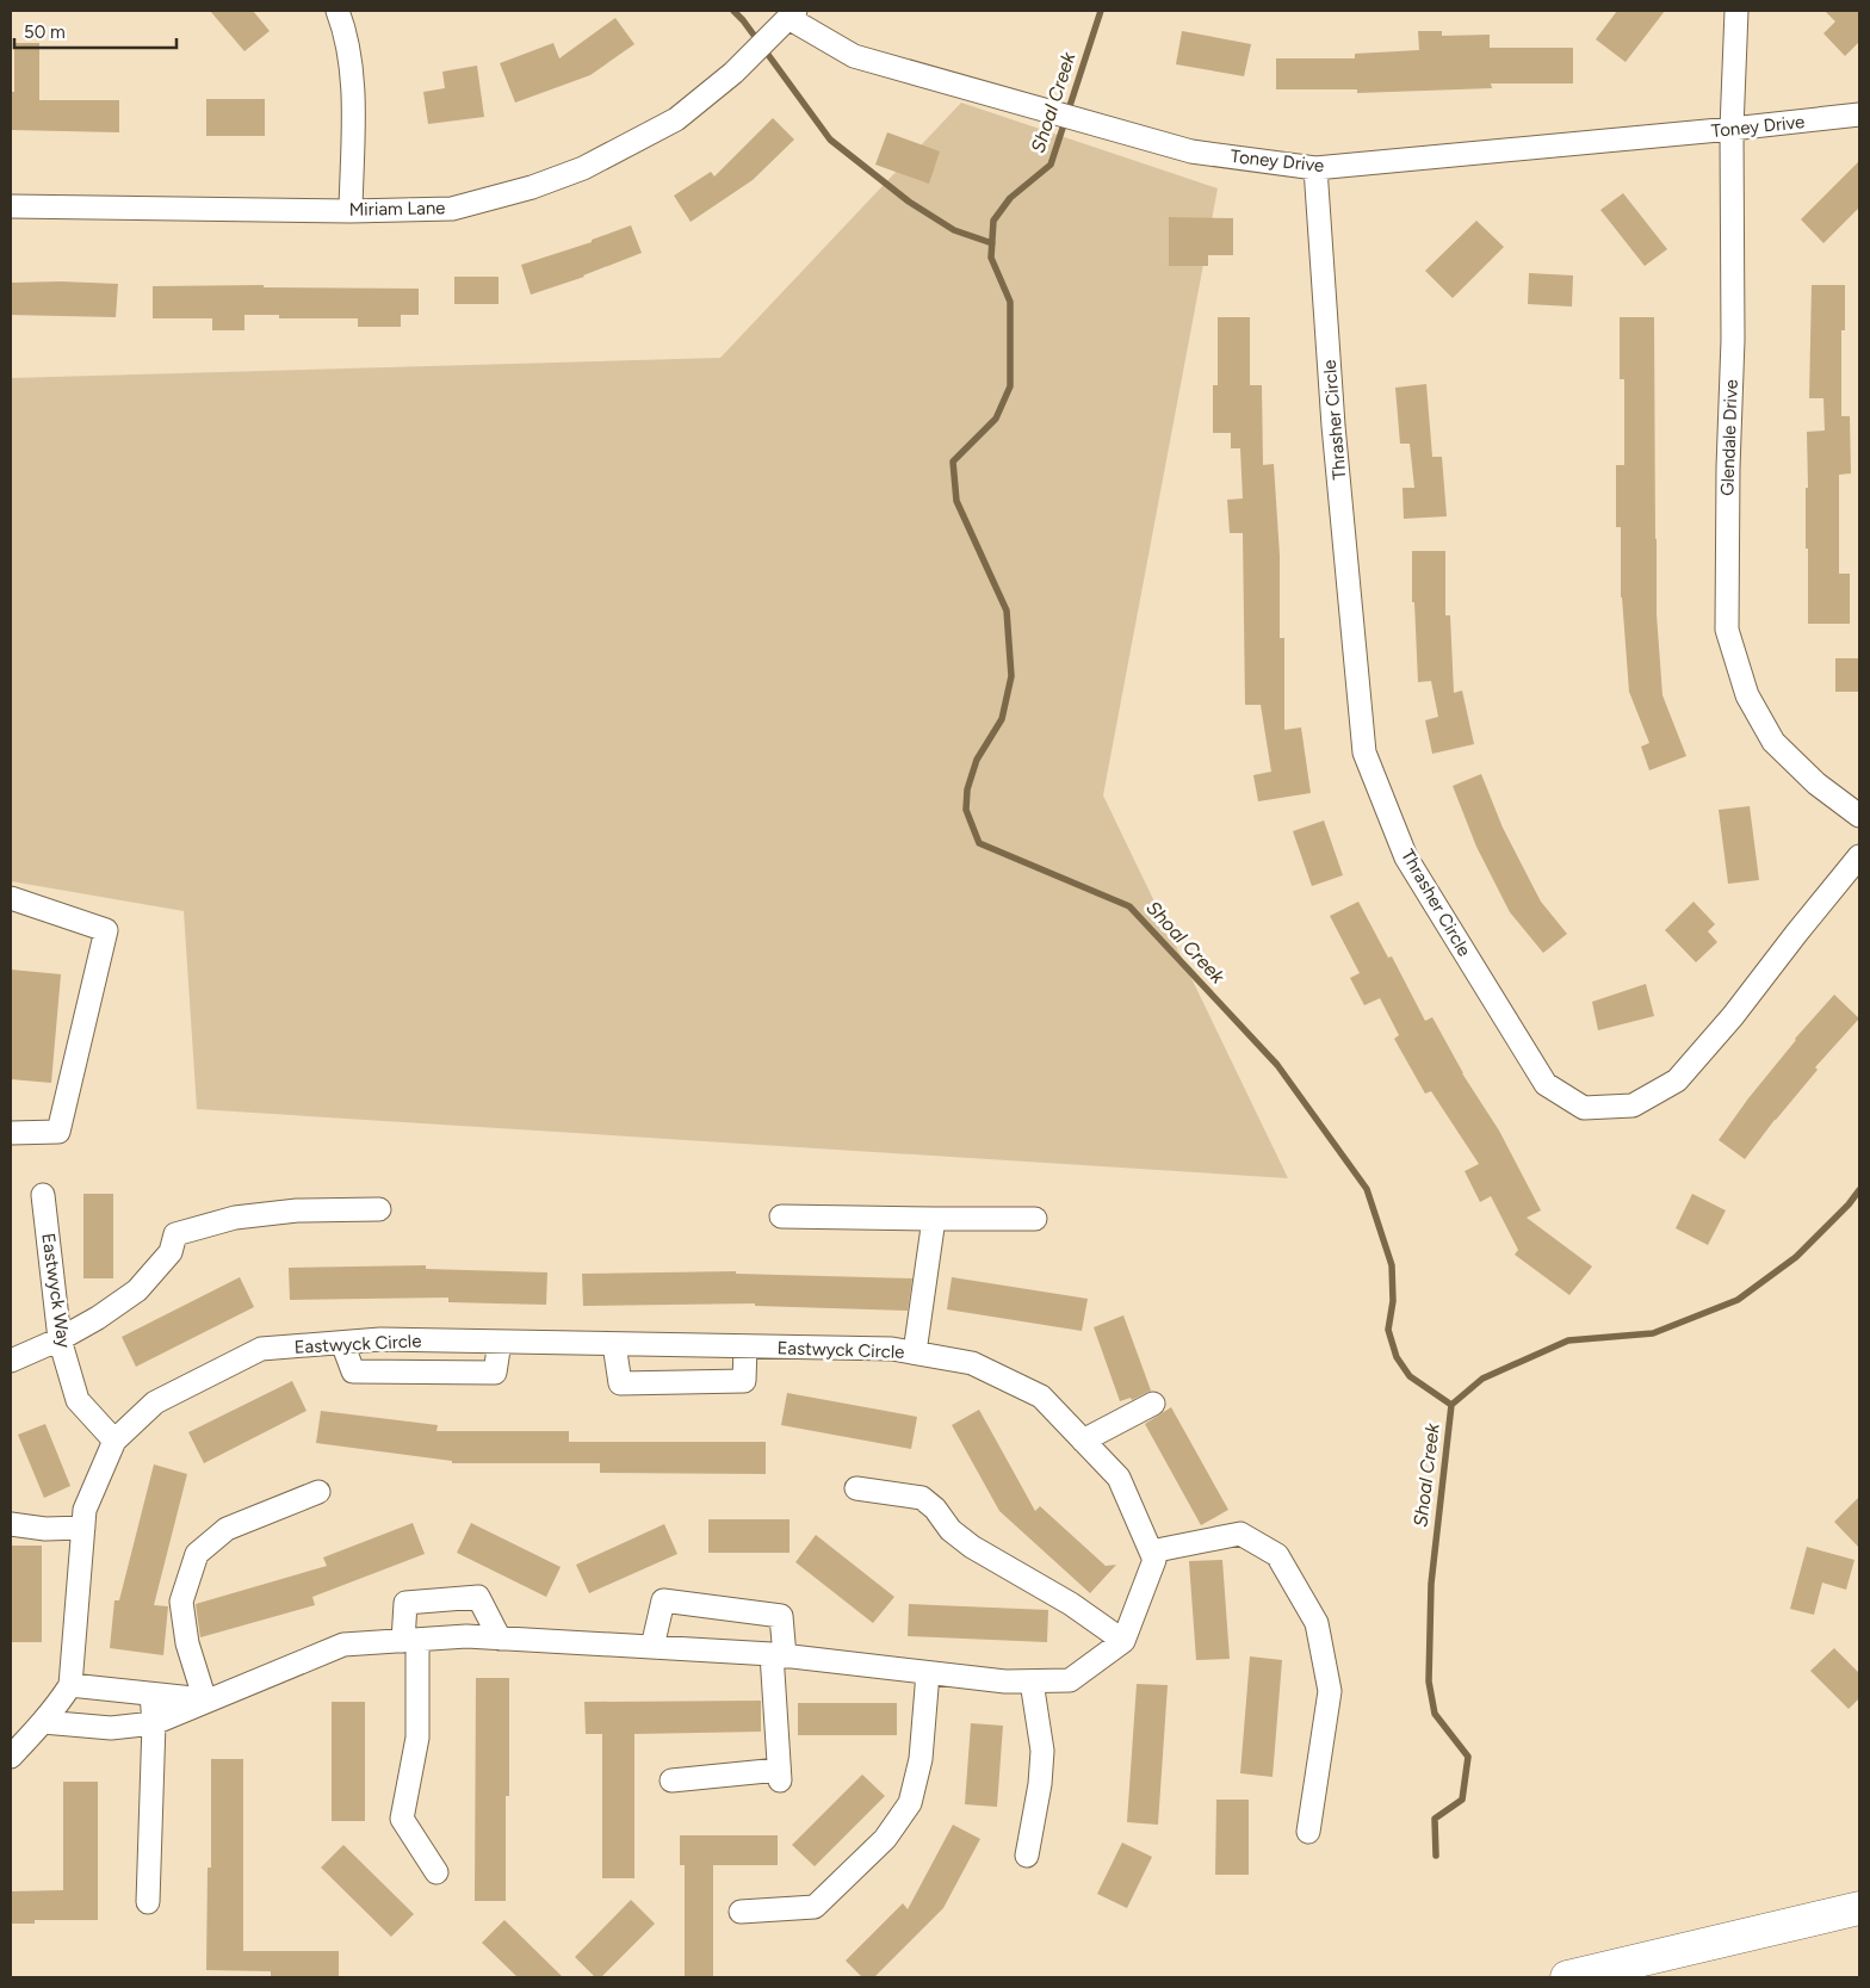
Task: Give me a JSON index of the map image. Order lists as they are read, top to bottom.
{
  "streets": {
    "street": [
      "Toney Drive",
      "Miriam Lane",
      "Thrasher Circle",
      "Glendale Drive",
      "Eastwyck Way",
      "Eastwyck Circle"
    ]
  },
  "crossings": [
    ["Toney Drive", "Miriam Lane"],
    ["Toney Drive", "Thrasher Circle"],
    ["Toney Drive", "Glendale Drive"],
    ["Eastwyck Way", "Eastwyck Circle"]
  ],
  "water": ["Shoal Creek"],
  "scale_bar": "50 m"
}
